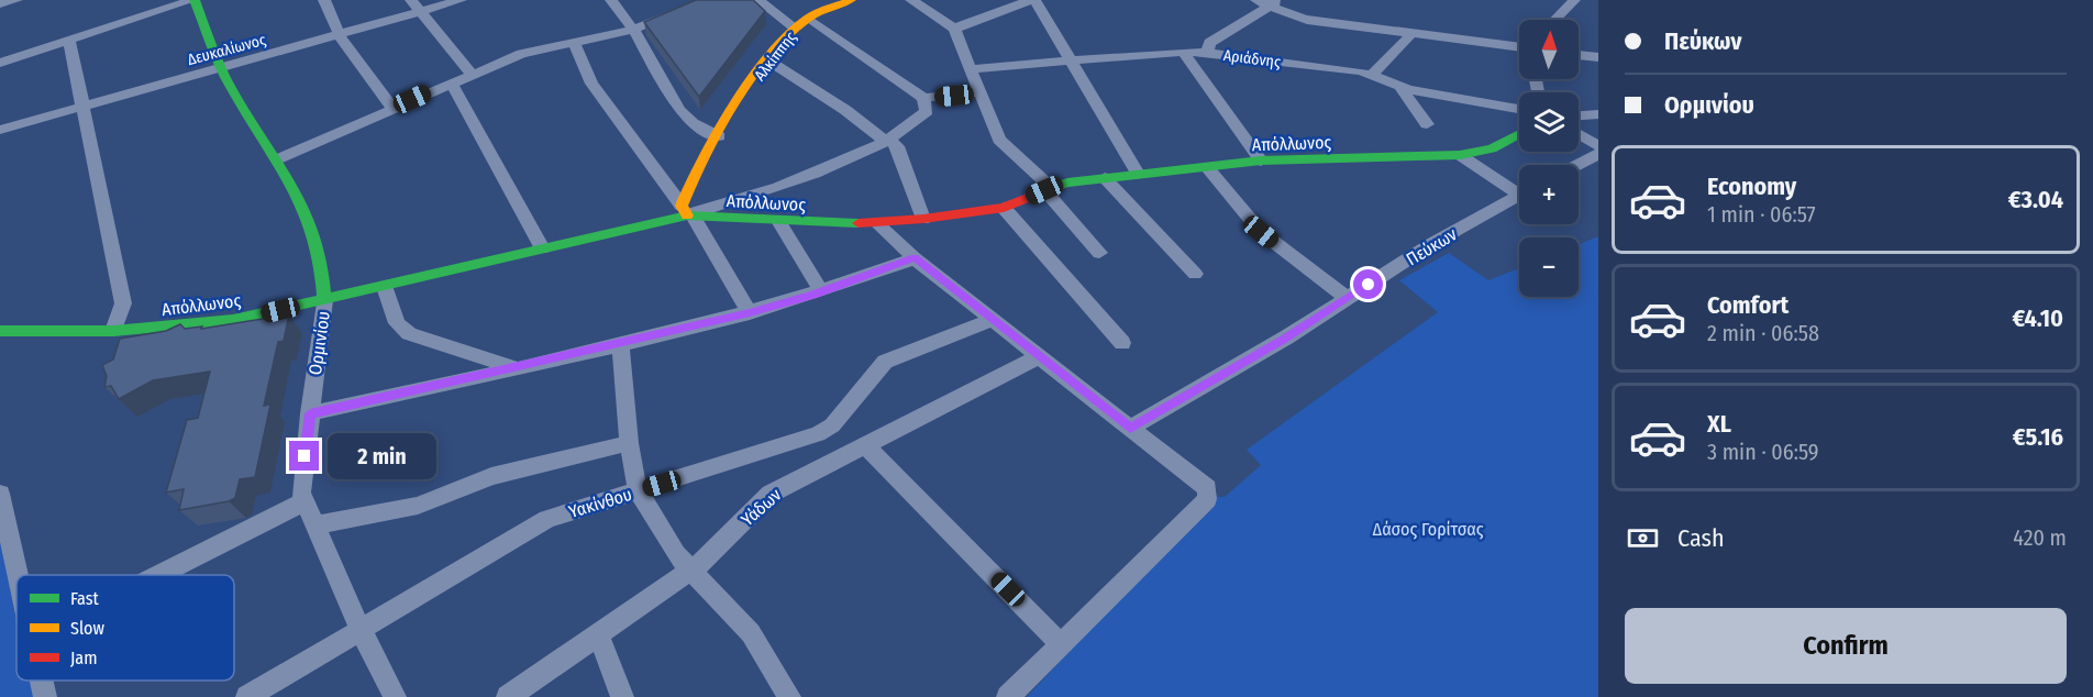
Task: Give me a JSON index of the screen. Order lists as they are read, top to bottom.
{
  "streets": {
    "street": [
      "Δευκαλίωνος",
      "Αλκίππης",
      "Αριάδνης",
      "Απόλλωνος",
      "Πεύκων",
      "Ορμινίου",
      "Υακίνθου",
      "Υάδων"
    ]
  },
  "crossings": [
    ["Δευκαλίωνος", "Ορμινίου"],
    ["Αλκίππης", "Απόλλωνος"],
    ["Απόλλωνος", "Ορμινίου"],
    ["Ορμινίου", "Υακίνθου"]
  ],
  "parks": ["Δάσος Γορίτσας"],
  "legend": ["Fast", "Slow", "Jam"],
  "north": "top",
  "page": {
    "banner": ["Πεύκων", "Ορμινίου"],
    "map_buttons": ["+", "−"],
    "list": [
      {
        "name": "Economy",
        "note": "1 min · 06:57",
        "value": "€3.04"
      },
      {
        "name": "Comfort",
        "note": "2 min · 06:58",
        "value": "€4.10"
      },
      {
        "name": "XL",
        "note": "3 min · 06:59",
        "value": "€5.16"
      }
    ],
    "bubble": "2 min",
    "pay": ["Cash", "420 m"],
    "buttons": "Confirm"
  }
}
